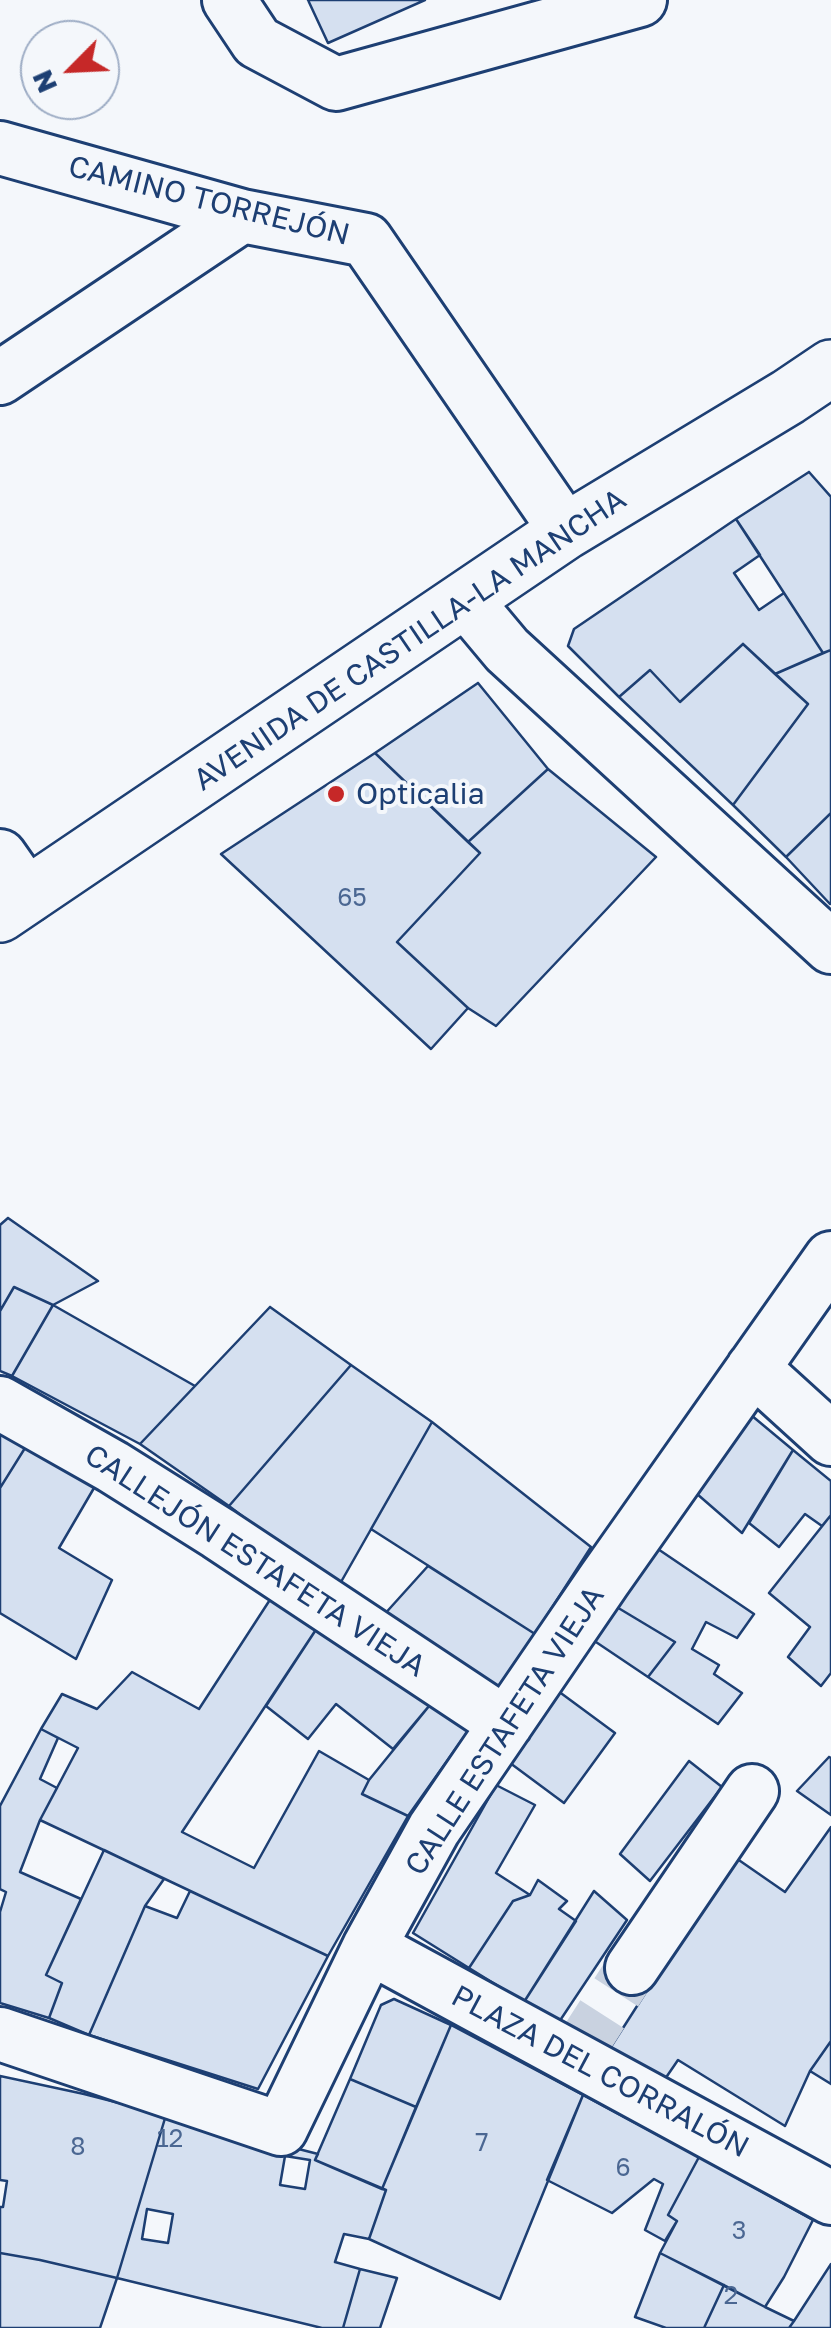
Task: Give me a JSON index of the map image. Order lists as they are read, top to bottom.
{
  "streets": {
    "main road": ["AVENIDA DE CASTILLA-LA MANCHA"],
    "street": [
      "CAMINO TORREJÓN",
      "CALLEJÓN ESTAFETA VIEJA",
      "CALLE ESTAFETA VIEJA",
      "PLAZA DEL CORRALÓN"
    ]
  },
  "crossings": [
    ["CAMINO TORREJÓN", "AVENIDA DE CASTILLA-LA MANCHA"],
    ["CALLEJÓN ESTAFETA VIEJA", "CALLE ESTAFETA VIEJA"],
    ["CALLE ESTAFETA VIEJA", "PLAZA DEL CORRALÓN"]
  ],
  "places": ["Opticalia"],
  "house_numbers": [
    "65",
    "12",
    "7",
    "8",
    "6",
    "3",
    "2"
  ],
  "north": "bottom left"
}
